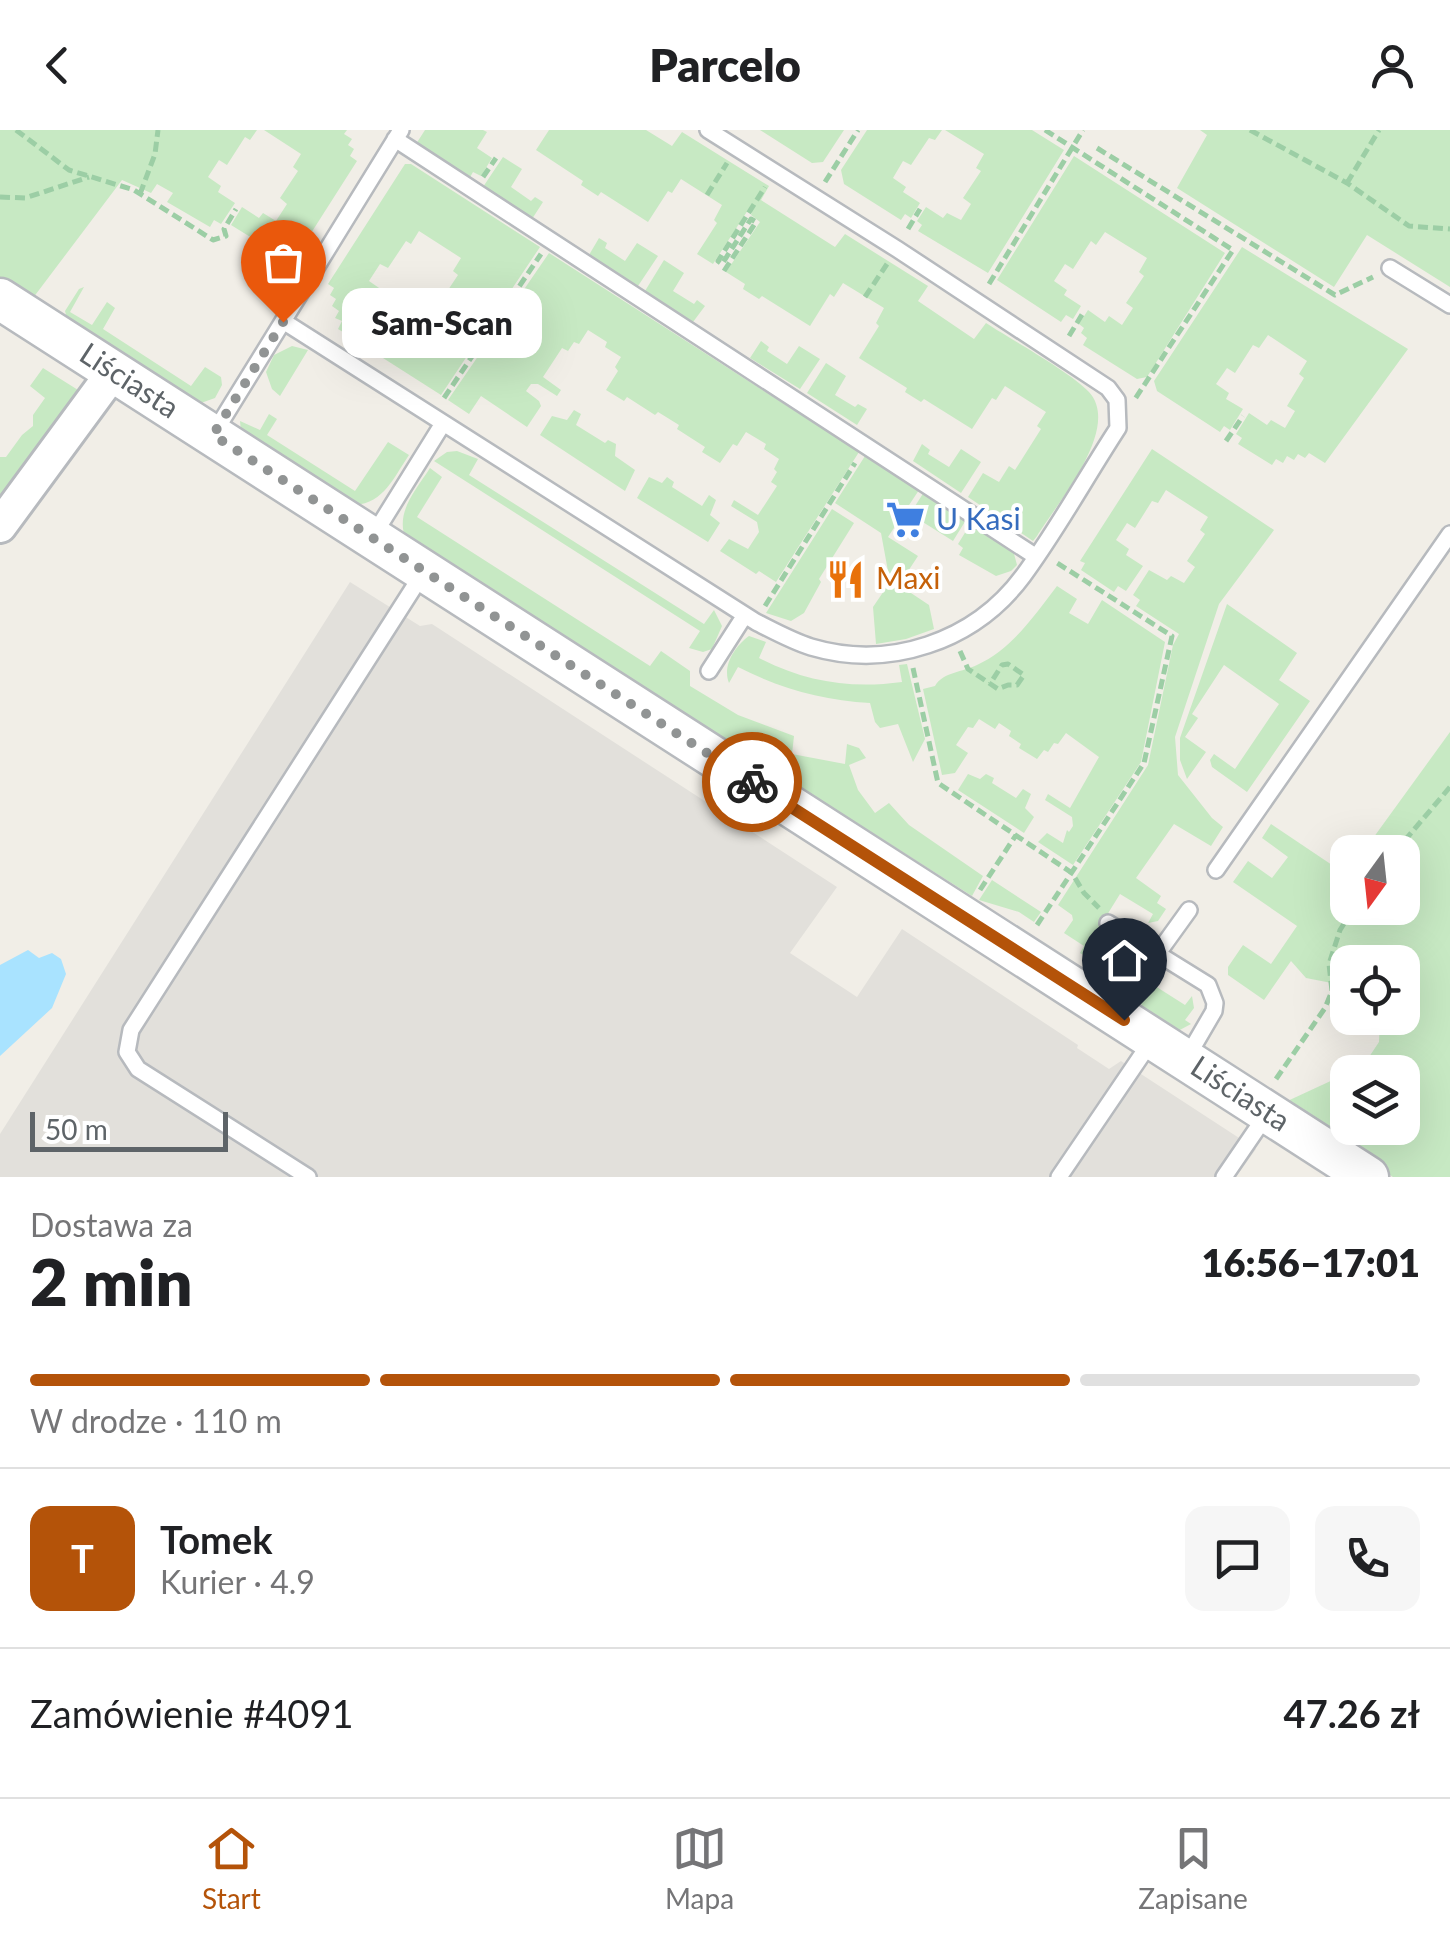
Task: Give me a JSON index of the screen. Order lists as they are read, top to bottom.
{
  "streets": {
    "street": ["Liściasta"]
  },
  "places": {
    "other": ["Sam-Scan"],
    "supermarket": ["U Kasi"],
    "restaurant": ["Maxi"]
  },
  "scale_bar": "50 m",
  "north": "bottom",
  "page": {
    "header": "Parcelo",
    "bubble": "Sam-Scan",
    "scale": "50 m",
    "heading": ["2 min", "Dostawa za", "16:56–17:01"],
    "panel": [
      "Tomek",
      "Kurier · 4.9",
      "Zamówienie #4091",
      "47.26 zł"
    ],
    "bar": "W drodze · 110 m",
    "round": "T",
    "tabs": ["Start", "Mapa", "Zapisane"]
  }
}
